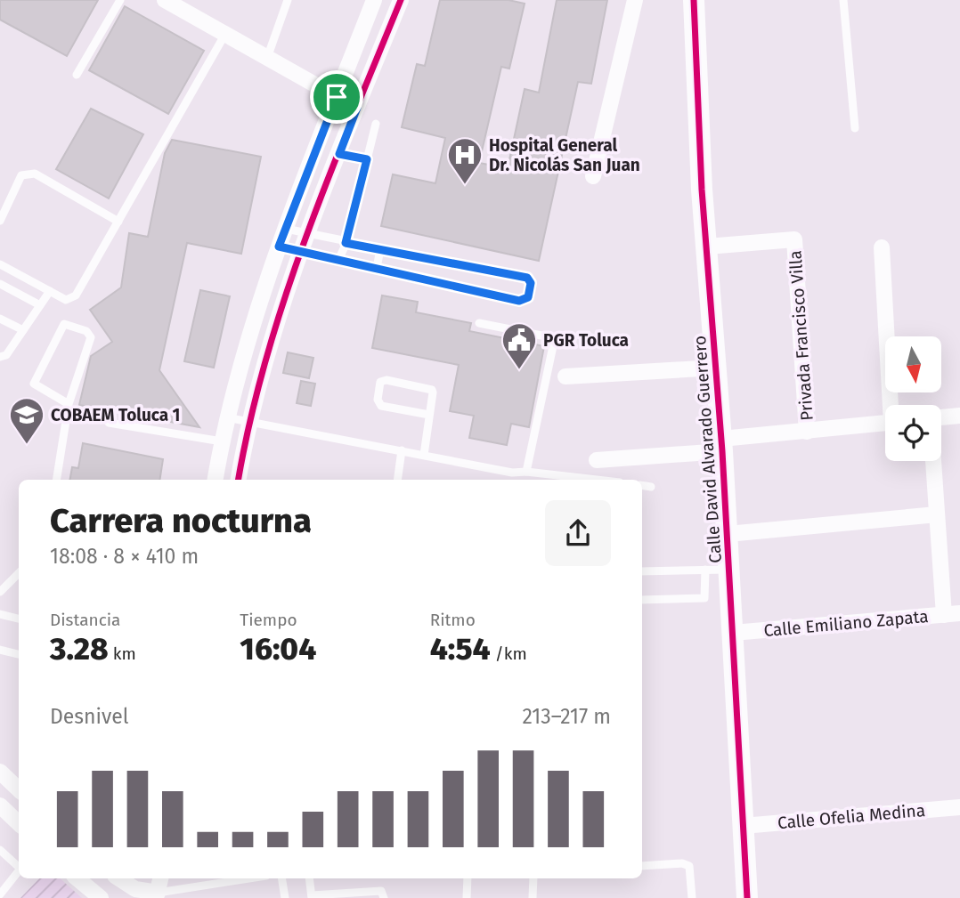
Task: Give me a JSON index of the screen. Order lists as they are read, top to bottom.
{
  "streets": {
    "street": [
      "Privada Francisco Villa",
      "Calle David Alvarado Guerrero",
      "Calle Emiliano Zapata",
      "Calle Ofelia Medina"
    ]
  },
  "crossings": [
    ["Privada Francisco Villa", "Calle David Alvarado Guerrero"],
    ["Calle David Alvarado Guerrero", "Calle Emiliano Zapata"],
    ["Calle David Alvarado Guerrero", "Calle Ofelia Medina"]
  ],
  "places": {
    "hospital": ["Hospital General Dr. Nicolás San Juan"],
    "public building": ["PGR Toluca"],
    "school or university": ["COBAEM Toluca 1"]
  },
  "north": "bottom",
  "page": {
    "heading": ["Carrera nocturna", "18:08 · 8 × 410 m"],
    "stats": [
      ["Distancia", "3.28 km"],
      ["Tiempo", "16:04"],
      ["Ritmo", "4:54 /km"]
    ],
    "chart": ["Desnivel", "213–217 m"]
  }
}
